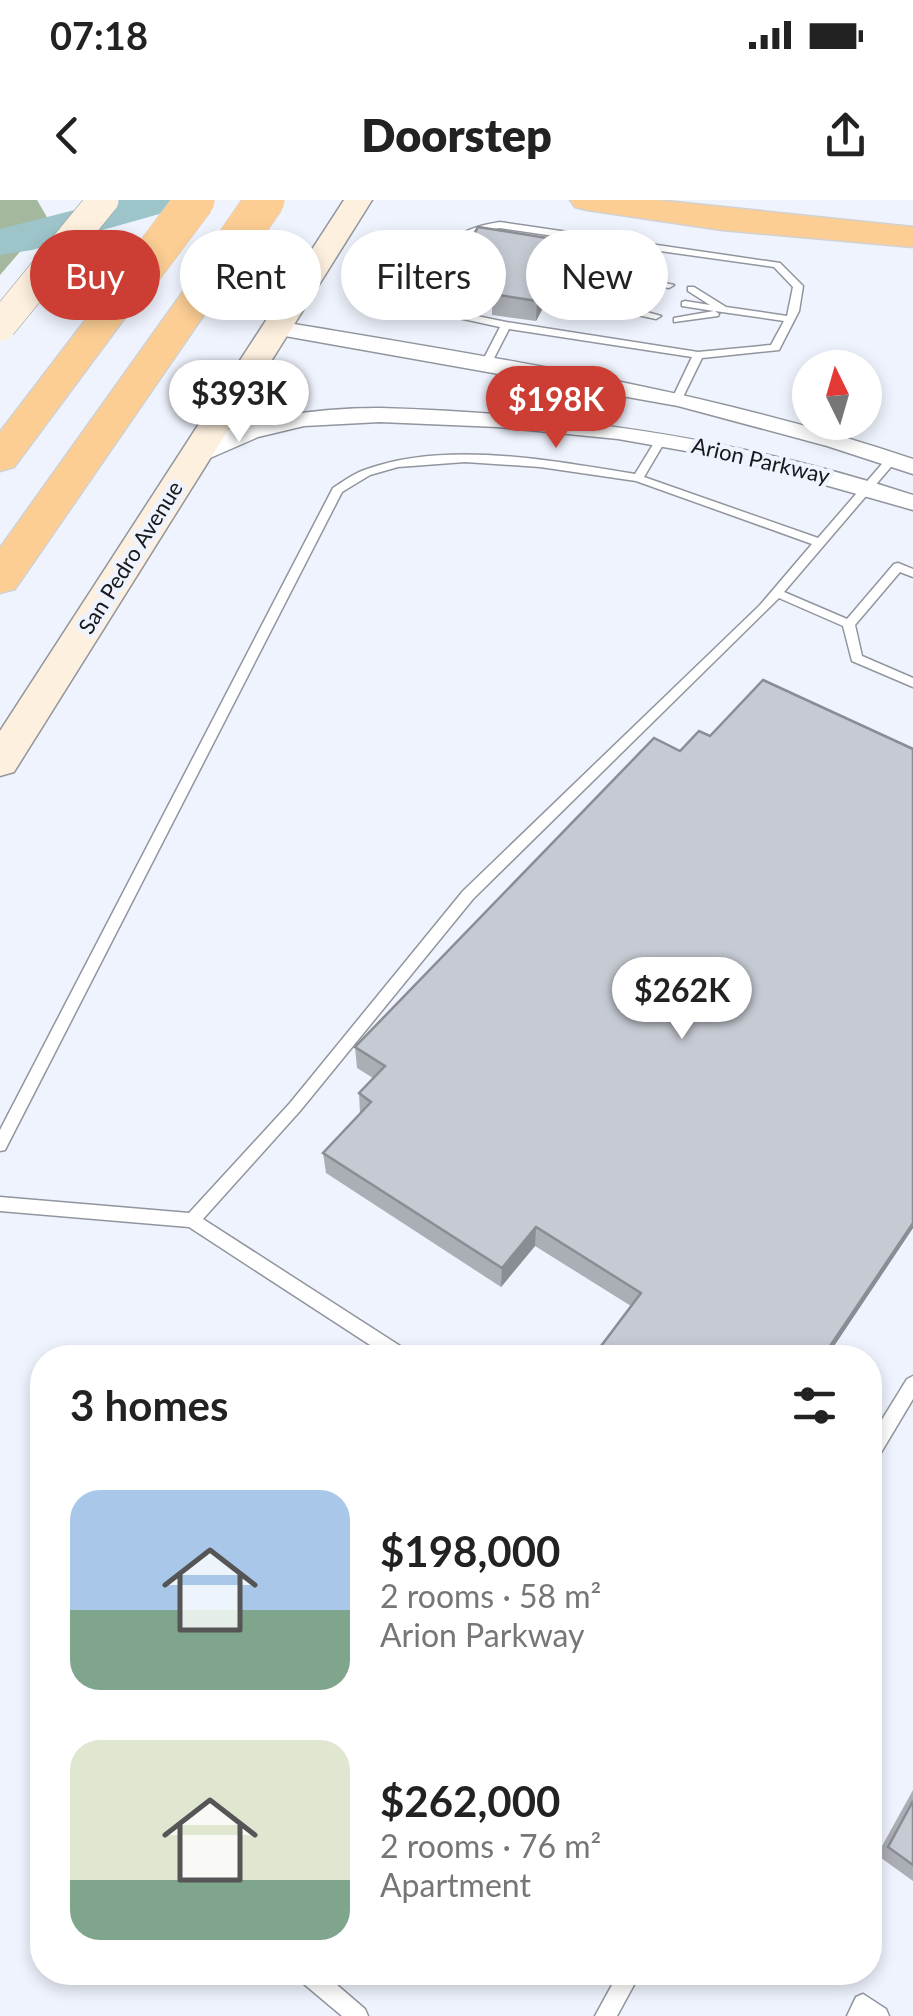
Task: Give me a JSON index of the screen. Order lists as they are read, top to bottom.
{
  "streets": {
    "main road": ["San Pedro Avenue"],
    "street": ["Arion Parkway"]
  },
  "crossings": [
    ["Arion Parkway", "San Pedro Avenue"]
  ],
  "north": "top",
  "page": {
    "status": "07:18",
    "header": "Doorstep",
    "chip": [
      "Buy",
      "Rent",
      "Filters",
      "New"
    ],
    "price": ["$393K", "$198K", "$262K"],
    "heading": "3 homes",
    "list": [
      {
        "name": "$198,000",
        "note": "2 rooms · 58 m² · Arion Parkway"
      },
      {
        "name": "$262,000",
        "note": "2 rooms · 76 m² · Apartment"
      }
    ]
  }
}
